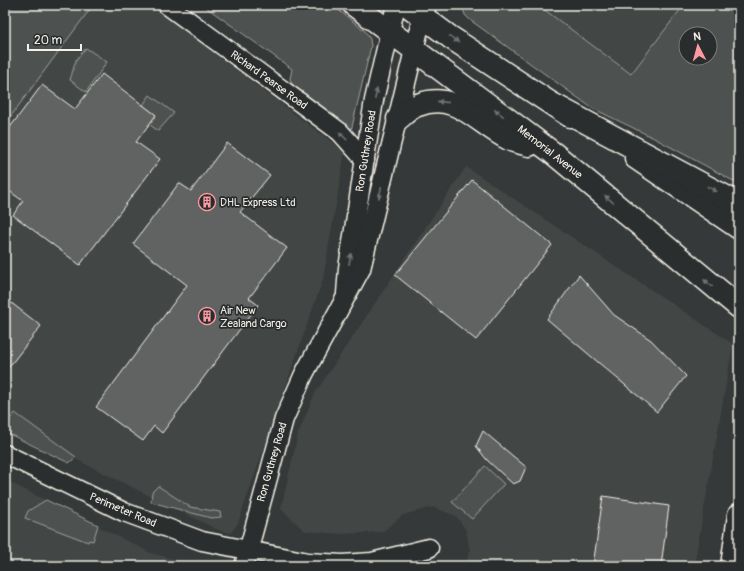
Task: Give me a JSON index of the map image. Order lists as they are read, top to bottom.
{
  "streets": {
    "main road": ["Memorial Avenue"],
    "street": ["Richard Pearse Road", "Ron Guthrey Road", "Perimeter Road"]
  },
  "crossings": [
    ["Richard Pearse Road", "Ron Guthrey Road"],
    ["Ron Guthrey Road", "Memorial Avenue"],
    ["Ron Guthrey Road", "Perimeter Road"]
  ],
  "one_way": ["Richard Pearse Road"],
  "places": {
    "building": ["DHL Express Ltd", "Air New Zealand Cargo"]
  },
  "scale_bar": "20 m",
  "north": "top"
}
